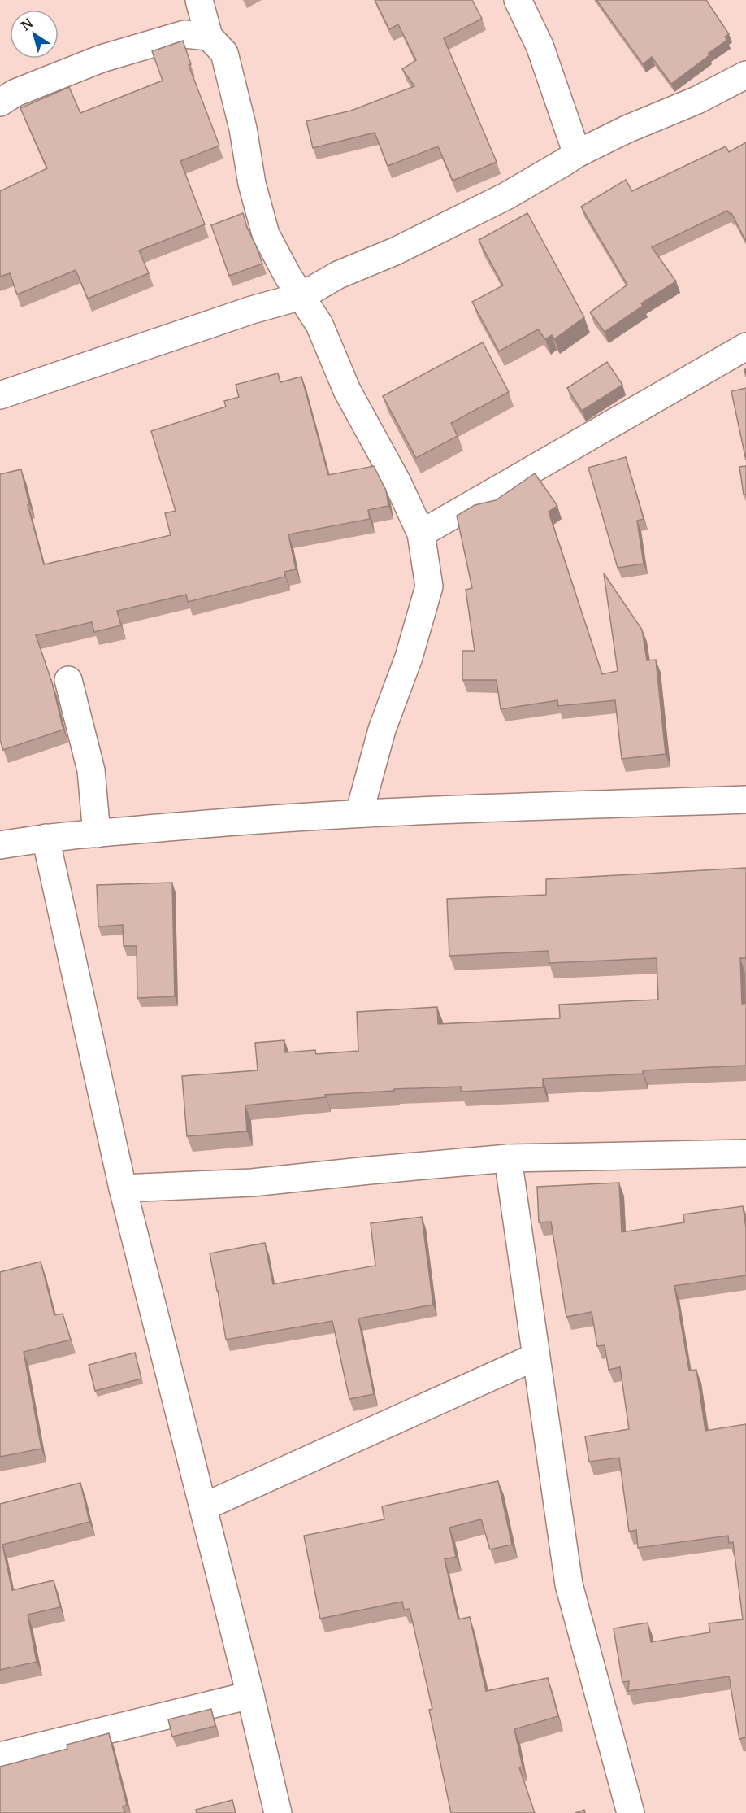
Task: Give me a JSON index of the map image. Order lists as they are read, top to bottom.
{
  "north": "top left"
}
